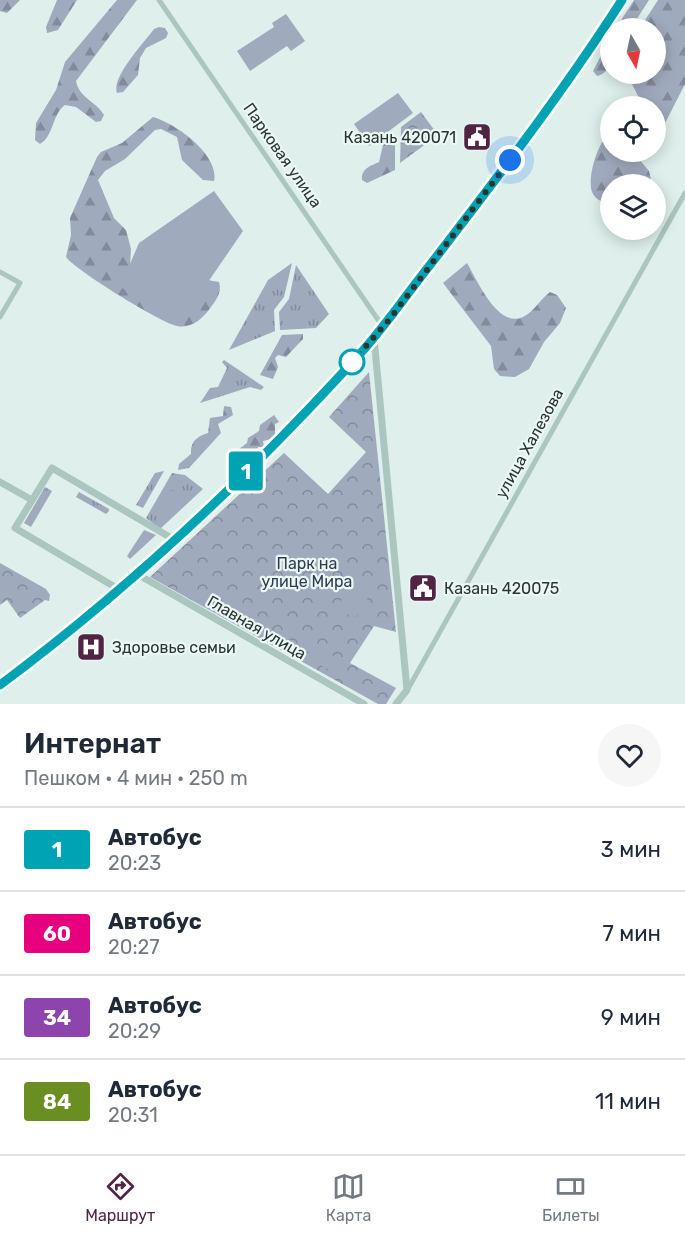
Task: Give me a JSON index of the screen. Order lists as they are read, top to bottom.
{
  "streets": {
    "street": ["Парковая улица", "улица Халезова", "Главная улица"]
  },
  "parks": ["Парк на улице Мира"],
  "places": {
    "public building": ["Казань 420071", "Казань 420075"],
    "hospital": ["Здоровье семьи"]
  },
  "lines": ["bus line 1"],
  "north": "bottom",
  "page": {
    "on_map": "1",
    "heading": ["Интернат", "Пешком · 4 мин · 250 m"],
    "list": [
      {
        "mark": "1",
        "name": "Автобус",
        "note": "20:23",
        "value": "3 мин"
      },
      {
        "mark": "60",
        "name": "Автобус",
        "note": "20:27",
        "value": "7 мин"
      },
      {
        "mark": "34",
        "name": "Автобус",
        "note": "20:29",
        "value": "9 мин"
      },
      {
        "mark": "84",
        "name": "Автобус",
        "note": "20:31",
        "value": "11 мин"
      }
    ],
    "tabs": ["Маршрут", "Карта", "Билеты"]
  }
}
